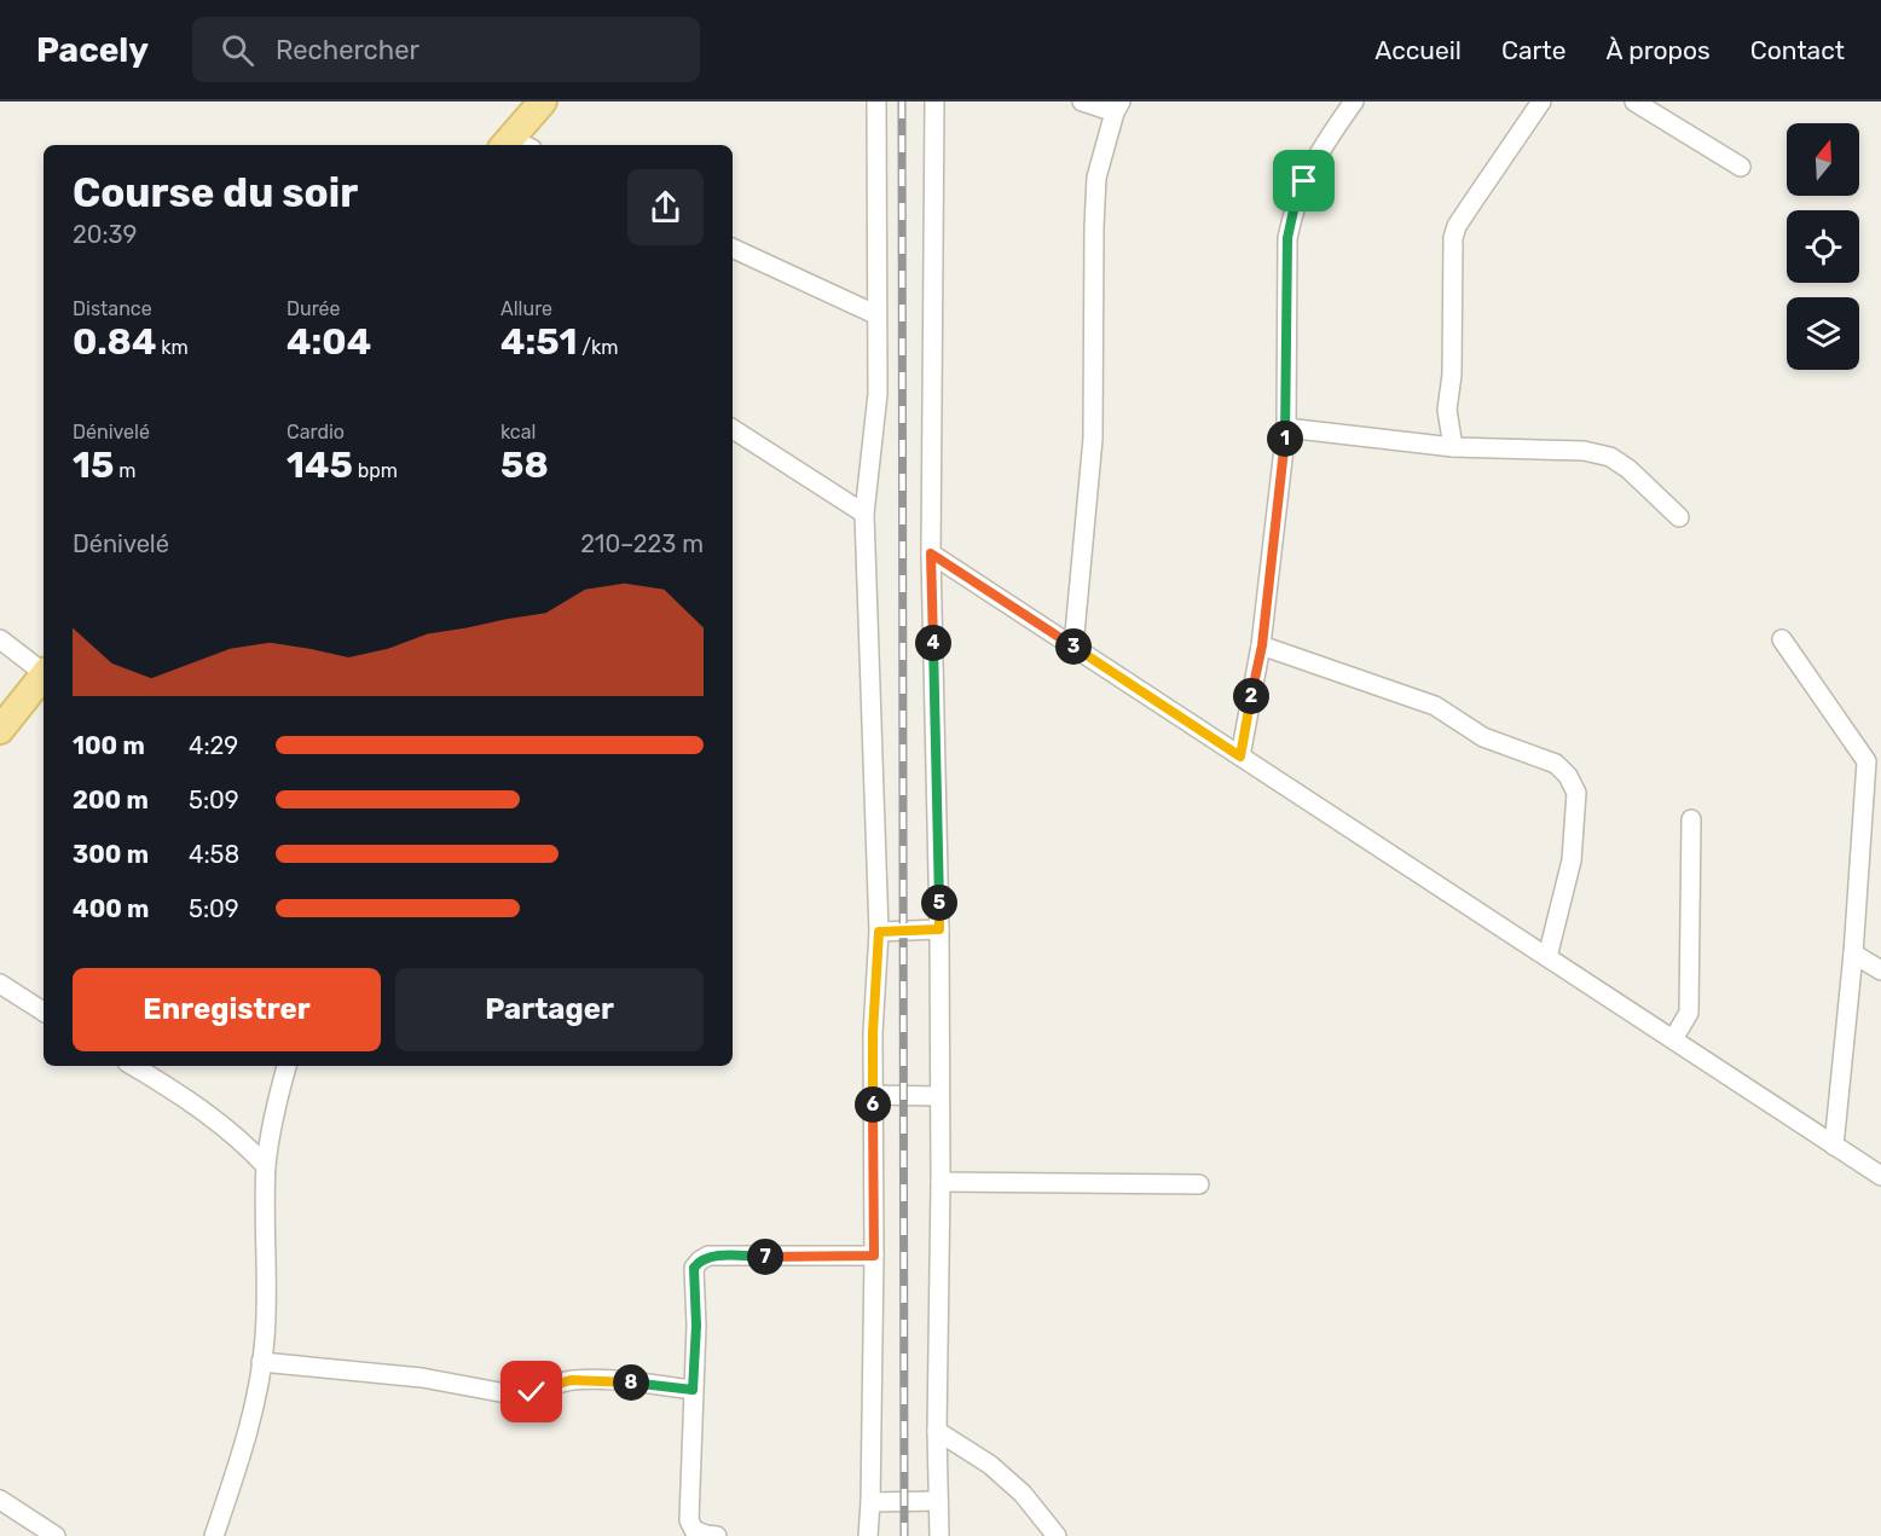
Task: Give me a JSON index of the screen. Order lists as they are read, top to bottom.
{
  "north": "top",
  "page": {
    "header": "Pacely",
    "search": "Rechercher",
    "nav": [
      "Accueil",
      "Carte",
      "À propos",
      "Contact"
    ],
    "heading": ["Course du soir", "20:39"],
    "stats": [
      ["Distance", "0.84 km"],
      ["Durée", "4:04"],
      ["Allure", "4:51 /km"],
      ["Dénivelé", "15 m"],
      ["Cardio", "145 bpm"],
      ["kcal", "58"]
    ],
    "pins": [
      "1",
      "4",
      "3",
      "2",
      "5",
      "6",
      "7",
      "8"
    ],
    "chart": ["Dénivelé", "210–223 m"],
    "list": [
      {
        "name": "100 m",
        "note": "4:29"
      },
      {
        "name": "200 m",
        "note": "5:09"
      },
      {
        "name": "300 m",
        "note": "4:58"
      },
      {
        "name": "400 m",
        "note": "5:09"
      }
    ],
    "buttons": ["Enregistrer", "Partager"]
  }
}
